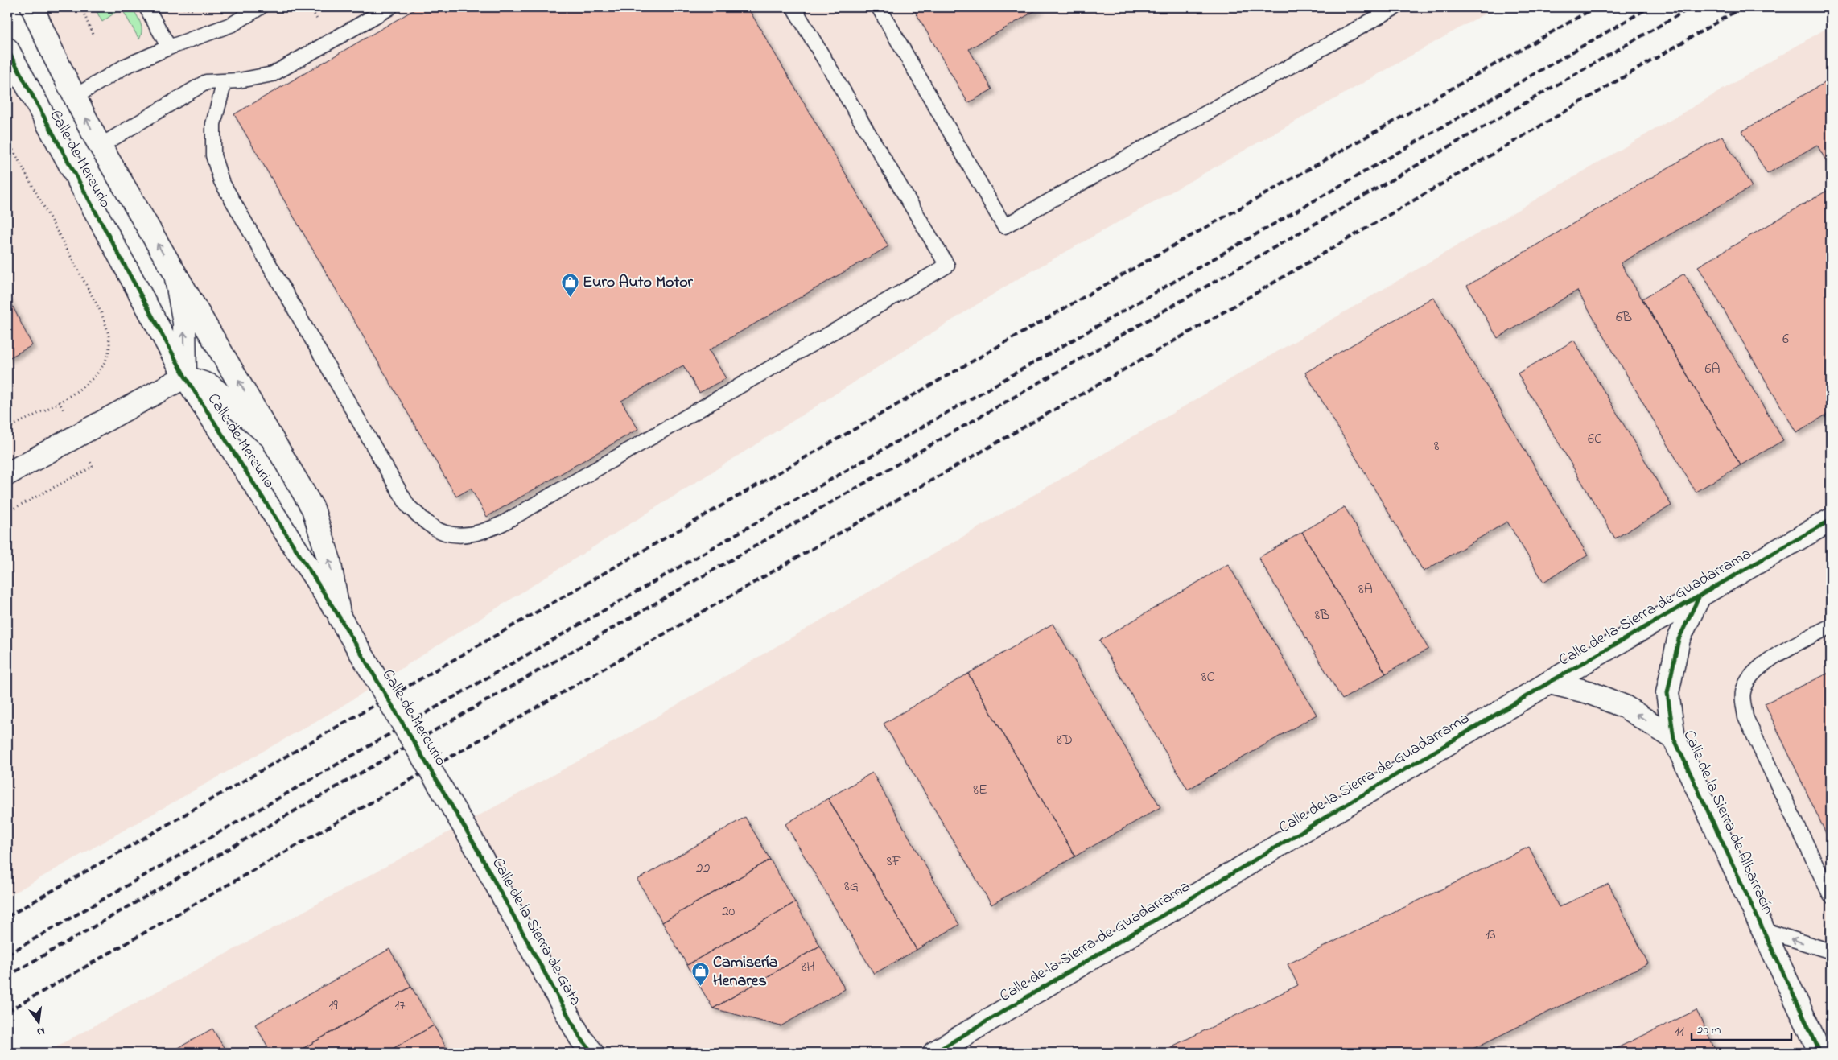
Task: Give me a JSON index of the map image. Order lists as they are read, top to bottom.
{
  "streets": {
    "street": [
      "Calle de Mercurio",
      "Calle de la Sierra de Guadarrama",
      "Calle de la Sierra de Albarracín",
      "Calle de la Sierra de Gata"
    ]
  },
  "crossings": [
    ["Calle de Mercurio", "Calle de la Sierra de Gata"],
    ["Calle de la Sierra de Guadarrama", "Calle de la Sierra de Albarracín"]
  ],
  "places": {
    "shop": ["Euro Auto Motor", "Camisería Henares"]
  },
  "house_numbers": [
    "6B",
    "6",
    "6A",
    "6C",
    "8",
    "8A",
    "8B",
    "8C",
    "8D",
    "8E",
    "8F",
    "22",
    "8G",
    "20",
    "13",
    "8H",
    "19",
    "17",
    "11"
  ],
  "scale_bar": "20 m",
  "north": "bottom"
}
